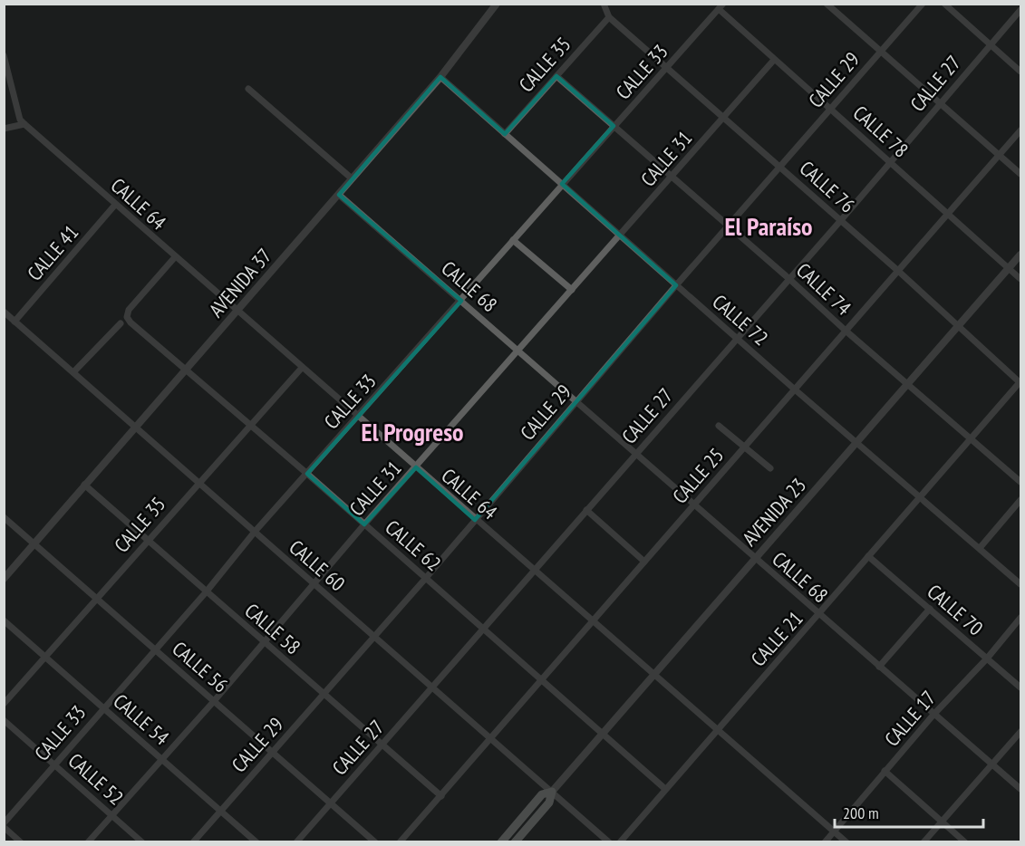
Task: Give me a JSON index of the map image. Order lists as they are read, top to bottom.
{
  "streets": {
    "main road": ["AVENIDA 23"],
    "street": [
      "CALLE 35",
      "CALLE 33",
      "CALLE 29",
      "CALLE 27",
      "CALLE 78",
      "CALLE 31",
      "CALLE 76",
      "CALLE 64",
      "CALLE 41",
      "AVENIDA 37",
      "CALLE 68",
      "CALLE 74",
      "CALLE 72",
      "CALLE 25",
      "CALLE 62",
      "CALLE 60",
      "CALLE 70",
      "CALLE 58",
      "CALLE 21",
      "CALLE 56",
      "CALLE 17",
      "CALLE 54",
      "CALLE 52"
    ]
  },
  "crossings": [
    ["CALLE 35", "CALLE 76"],
    ["CALLE 35", "CALLE 64"],
    ["CALLE 35", "CALLE 74"],
    ["CALLE 35", "CALLE 72"],
    ["CALLE 35", "CALLE 62"],
    ["CALLE 35", "CALLE 60"],
    ["CALLE 35", "CALLE 58"],
    ["CALLE 35", "CALLE 56"],
    ["CALLE 35", "CALLE 54"],
    ["CALLE 33", "CALLE 78"],
    ["CALLE 33", "CALLE 76"],
    ["CALLE 33", "CALLE 64"],
    ["CALLE 33", "CALLE 68"],
    ["CALLE 33", "CALLE 74"],
    ["CALLE 33", "CALLE 72"],
    ["CALLE 33", "CALLE 62"],
    ["CALLE 33", "CALLE 60"],
    ["CALLE 33", "CALLE 58"],
    ["CALLE 33", "CALLE 56"],
    ["CALLE 33", "CALLE 54"],
    ["CALLE 33", "CALLE 52"],
    ["CALLE 29", "CALLE 78"],
    ["CALLE 29", "CALLE 76"],
    ["CALLE 29", "CALLE 64"],
    ["CALLE 29", "CALLE 68"],
    ["CALLE 29", "CALLE 74"],
    ["CALLE 29", "CALLE 72"],
    ["CALLE 29", "CALLE 62"],
    ["CALLE 29", "CALLE 60"],
    ["CALLE 29", "CALLE 58"],
    ["CALLE 29", "CALLE 56"],
    ["CALLE 29", "CALLE 54"],
    ["CALLE 27", "CALLE 78"],
    ["CALLE 27", "CALLE 76"],
    ["CALLE 27", "CALLE 64"],
    ["CALLE 27", "CALLE 68"],
    ["CALLE 27", "CALLE 74"],
    ["CALLE 27", "CALLE 72"],
    ["CALLE 27", "CALLE 62"],
    ["CALLE 27", "CALLE 60"],
    ["CALLE 27", "CALLE 58"],
    ["CALLE 27", "CALLE 56"],
    ["CALLE 78", "CALLE 31"],
    ["CALLE 78", "CALLE 25"],
    ["CALLE 78", "AVENIDA 23"],
    ["CALLE 31", "CALLE 76"],
    ["CALLE 31", "CALLE 64"],
    ["CALLE 31", "CALLE 68"],
    ["CALLE 31", "CALLE 74"],
    ["CALLE 31", "CALLE 72"],
    ["CALLE 31", "CALLE 62"],
    ["CALLE 31", "CALLE 60"],
    ["CALLE 31", "CALLE 58"],
    ["CALLE 31", "CALLE 56"],
    ["CALLE 31", "CALLE 54"],
    ["CALLE 31", "CALLE 52"],
    ["CALLE 76", "CALLE 25"],
    ["CALLE 76", "AVENIDA 23"],
    ["CALLE 76", "CALLE 21"],
    ["CALLE 64", "CALLE 41"],
    ["CALLE 64", "AVENIDA 37"],
    ["CALLE 64", "CALLE 25"],
    ["CALLE 64", "AVENIDA 23"],
    ["CALLE 64", "CALLE 62"],
    ["CALLE 64", "CALLE 21"],
    ["CALLE 64", "CALLE 17"],
    ["CALLE 41", "CALLE 60"],
    ["AVENIDA 37", "CALLE 68"],
    ["AVENIDA 37", "CALLE 72"],
    ["AVENIDA 37", "CALLE 62"],
    ["AVENIDA 37", "CALLE 60"],
    ["AVENIDA 37", "CALLE 58"],
    ["AVENIDA 37", "CALLE 56"],
    ["CALLE 68", "CALLE 25"],
    ["CALLE 68", "AVENIDA 23"],
    ["CALLE 68", "CALLE 21"],
    ["CALLE 68", "CALLE 17"],
    ["CALLE 74", "CALLE 25"],
    ["CALLE 74", "AVENIDA 23"],
    ["CALLE 74", "CALLE 21"],
    ["CALLE 72", "CALLE 25"],
    ["CALLE 72", "AVENIDA 23"],
    ["CALLE 72", "CALLE 21"],
    ["CALLE 25", "CALLE 62"],
    ["CALLE 25", "CALLE 60"],
    ["CALLE 25", "CALLE 58"],
    ["AVENIDA 23", "CALLE 62"],
    ["AVENIDA 23", "CALLE 60"],
    ["CALLE 62", "CALLE 21"],
    ["CALLE 70", "CALLE 21"],
    ["CALLE 70", "CALLE 17"]
  ],
  "districts": ["El Paraíso", "El Progreso"],
  "scale_bar": "200 m"
}
